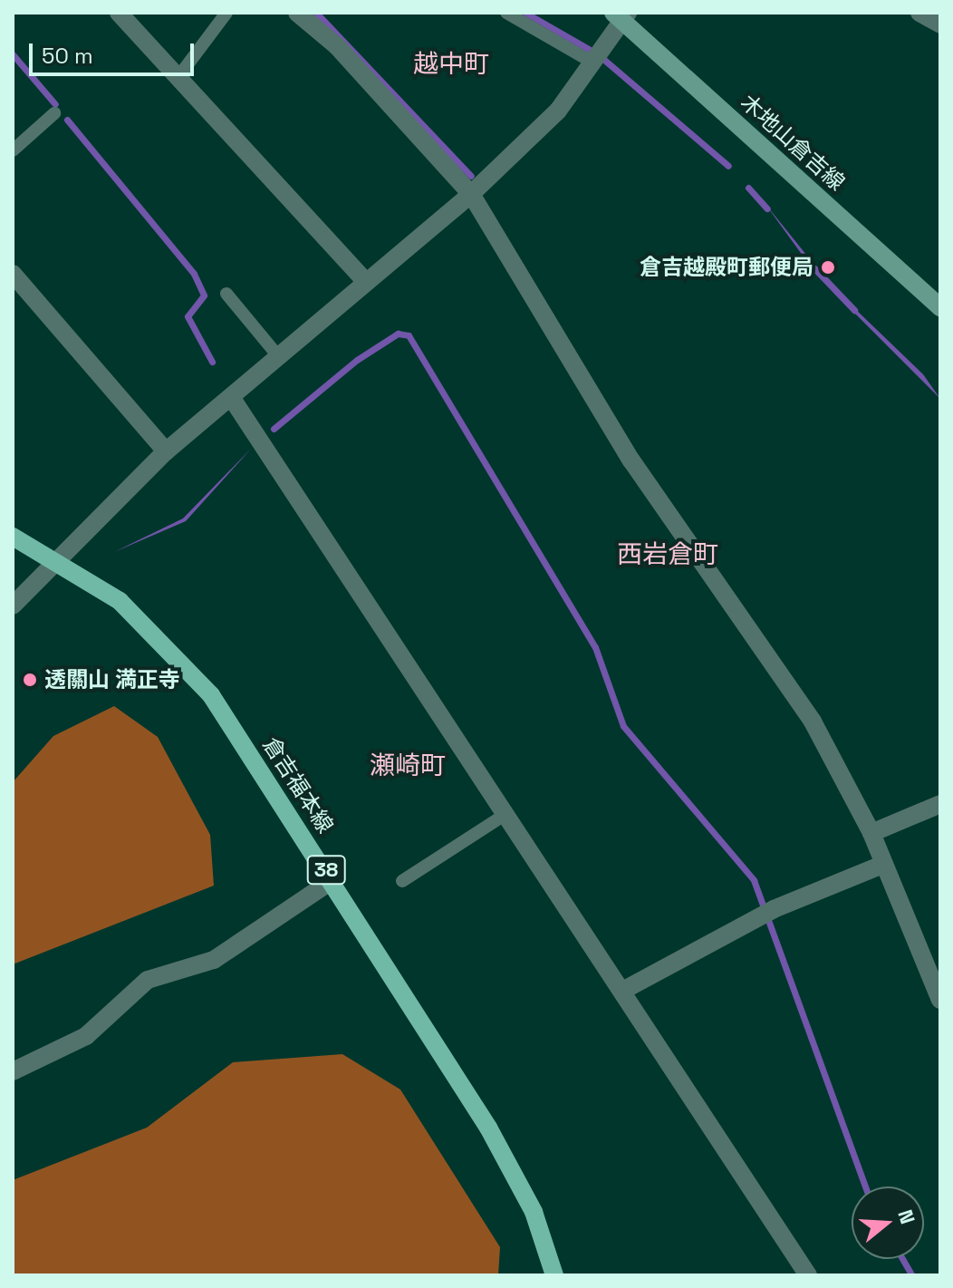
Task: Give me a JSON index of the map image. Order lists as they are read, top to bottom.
{
  "streets": {
    "main road": ["木地山倉吉線", "倉吉福本線", "38"]
  },
  "districts": ["越中町", "西岩倉町", "瀬崎町"],
  "places": ["倉吉越殿町郵便局", "透關山 満正寺"],
  "scale_bar": "50 m",
  "north": "right"
}
